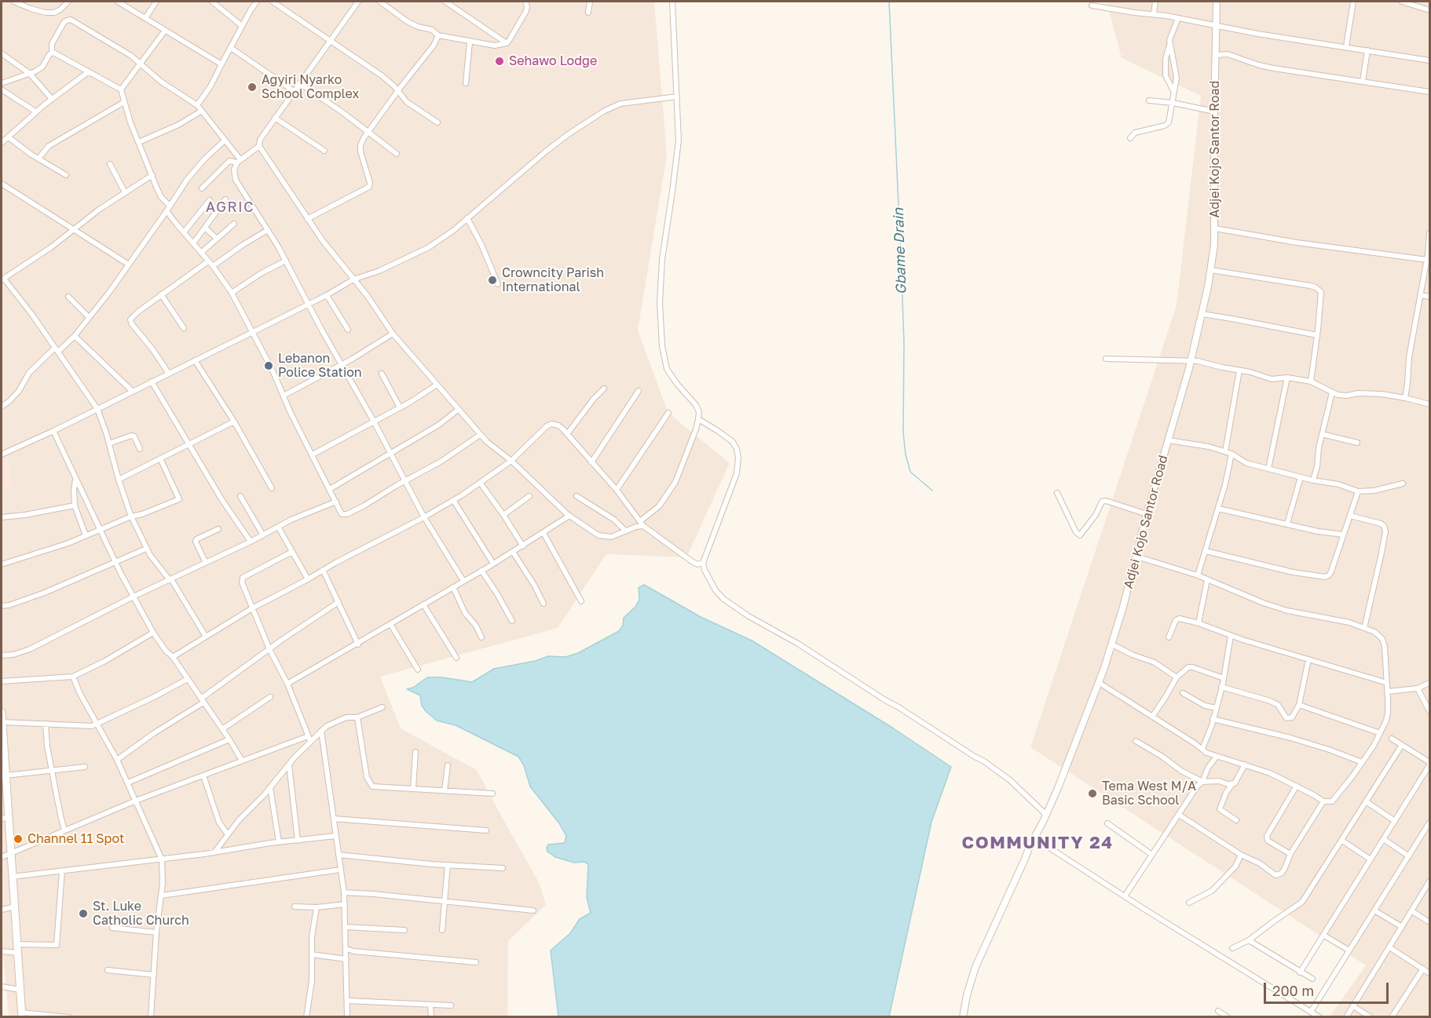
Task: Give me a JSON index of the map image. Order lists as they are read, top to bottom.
{
  "streets": {
    "street": ["Adjei Kojo Santor Road"]
  },
  "districts": ["AGRIC", "COMMUNITY 24"],
  "water": ["Gbame Drain"],
  "places": [
    "Sehawo Lodge",
    "Agyiri Nyarko School Complex",
    "Crowncity Parish International",
    "Lebanon Police Station",
    "Tema West M/A Basic School",
    "Channel 11 Spot",
    "St. Luke Catholic Church"
  ],
  "scale_bar": "200 m"
}
